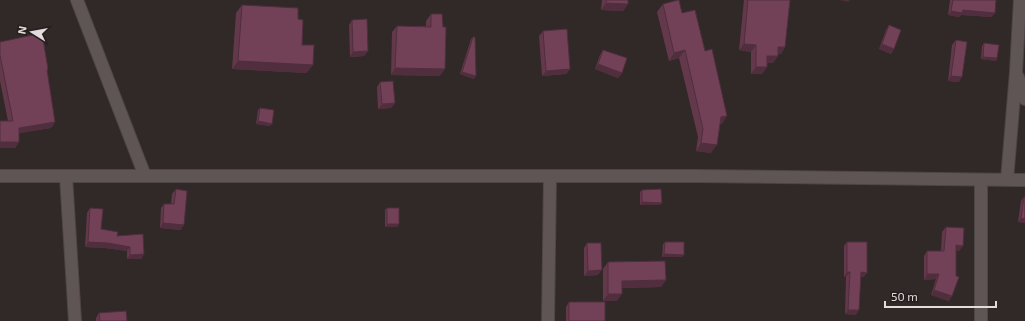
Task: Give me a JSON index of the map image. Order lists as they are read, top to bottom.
{
  "scale_bar": "50 m",
  "north": "left"
}
